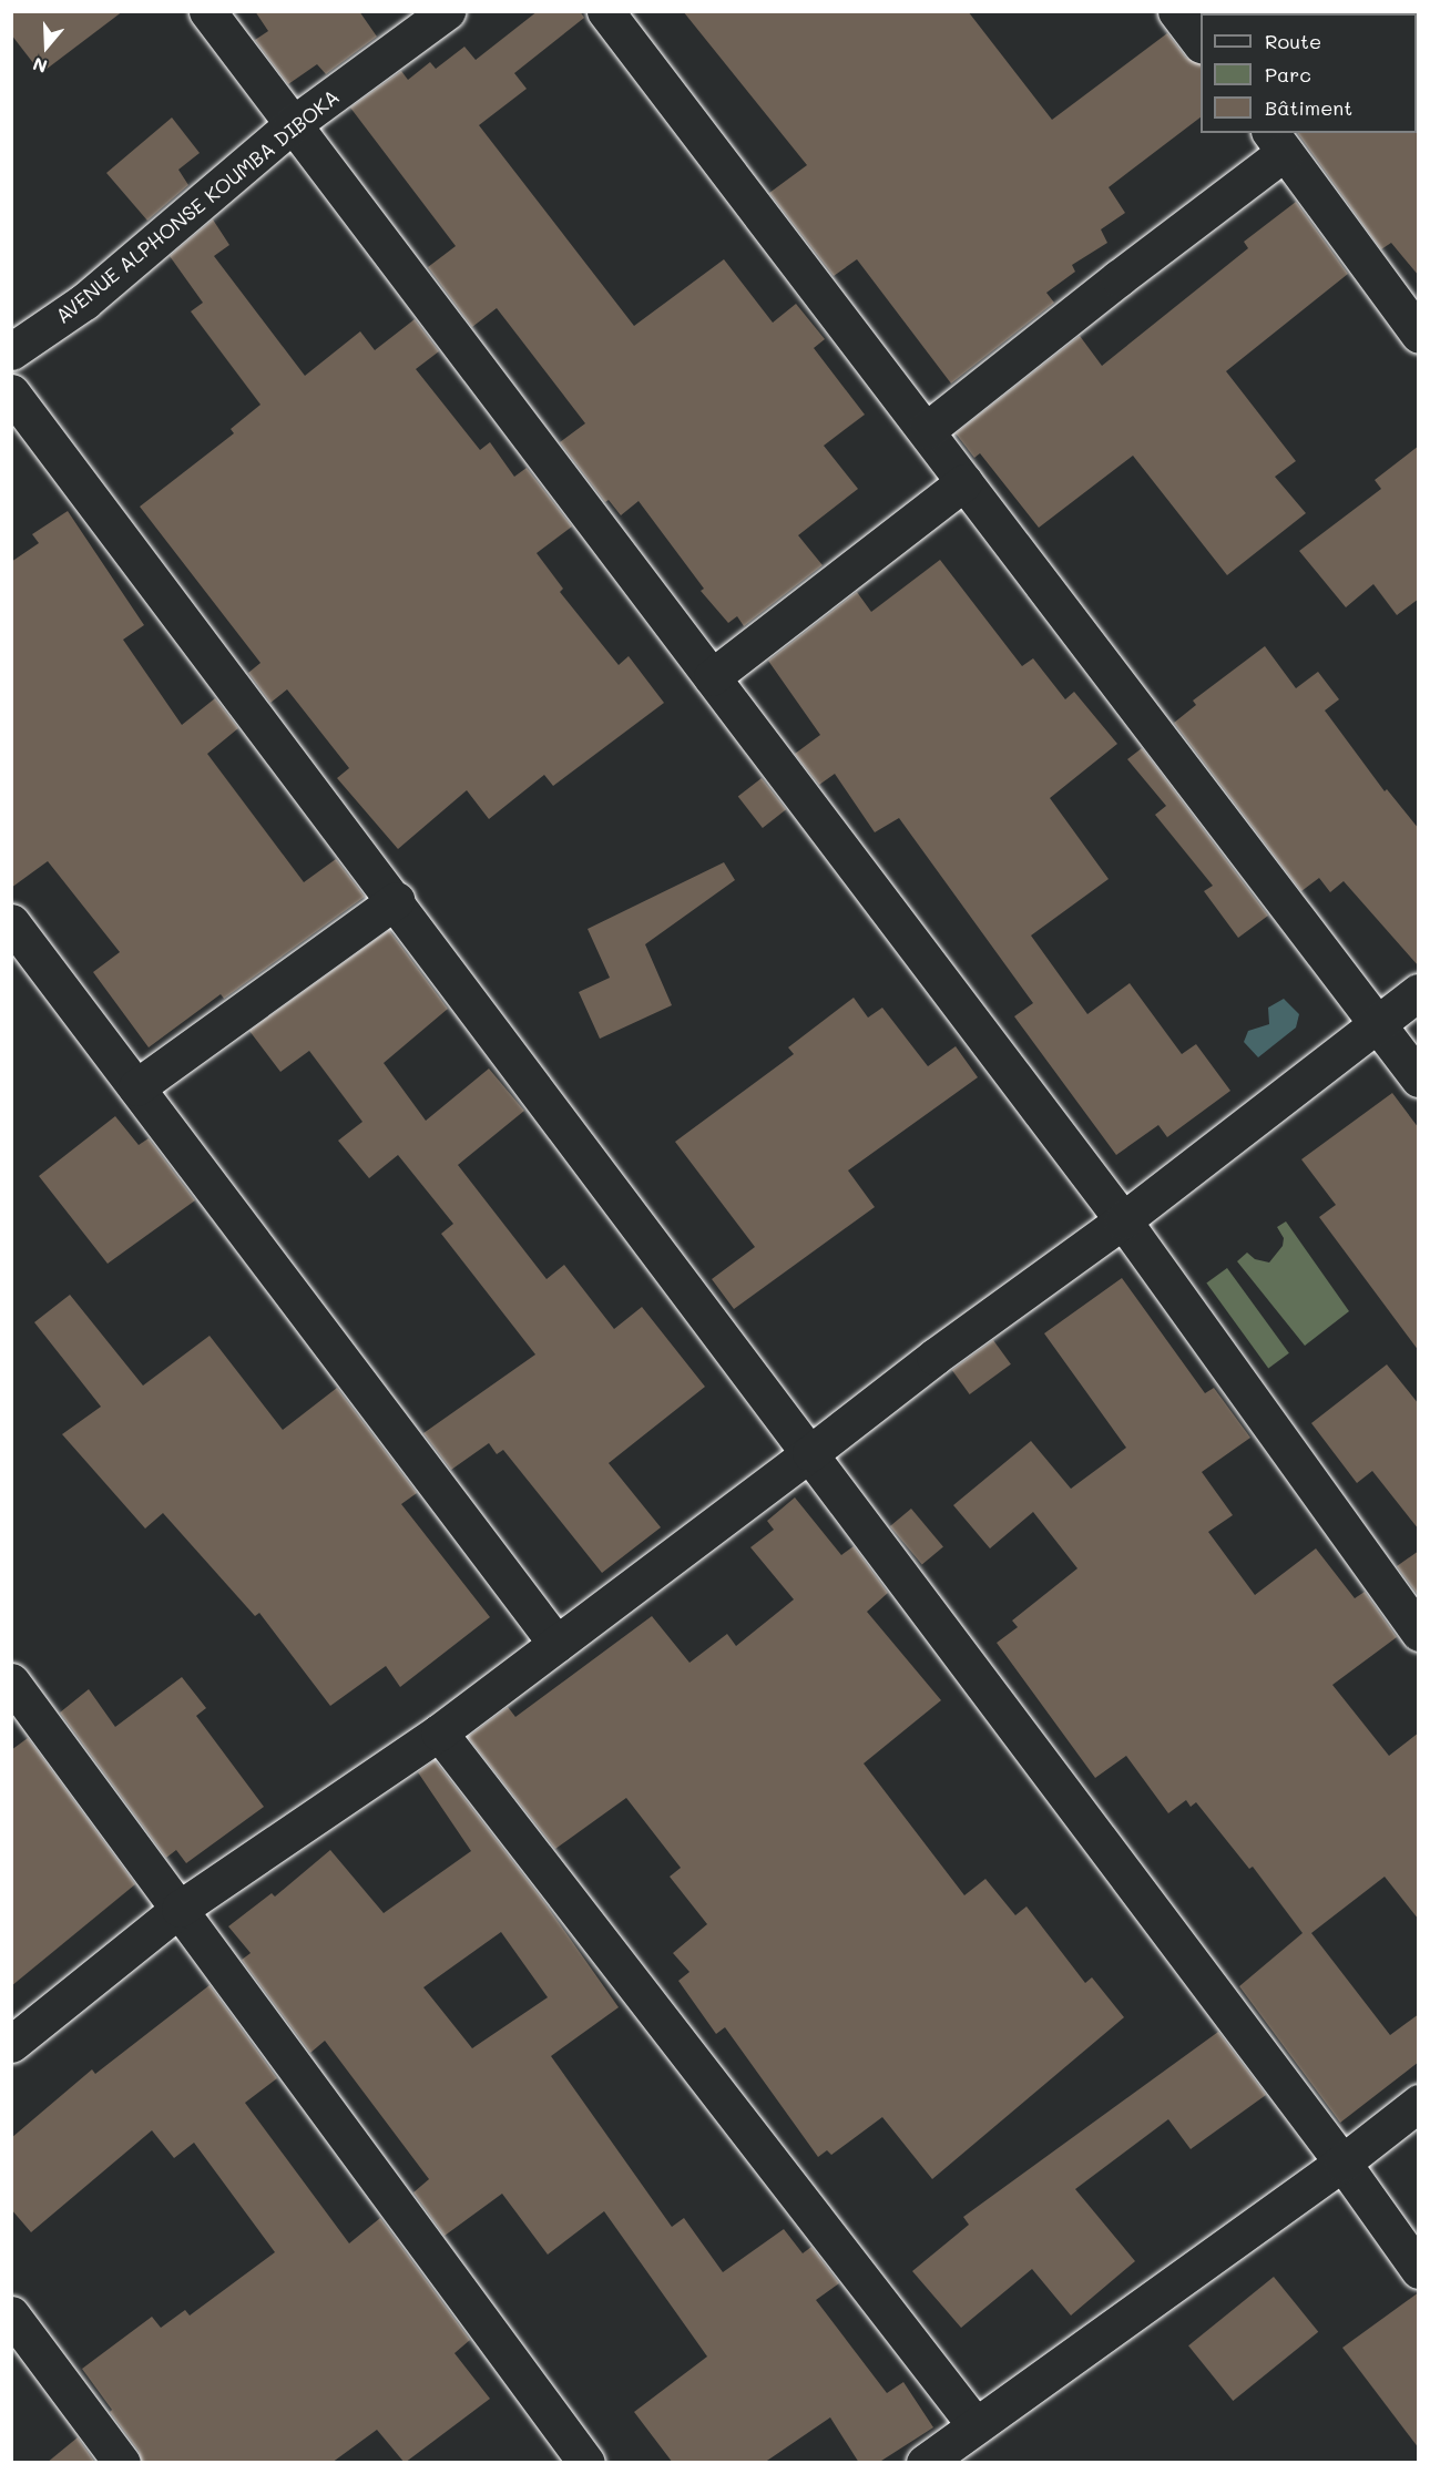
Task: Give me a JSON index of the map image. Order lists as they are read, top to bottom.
{
  "streets": {
    "street": ["AVENUE ALPHONSE KOUMBA DIBOKA"]
  },
  "legend": ["Route", "Parc", "Bâtiment"],
  "north": "bottom"
}
